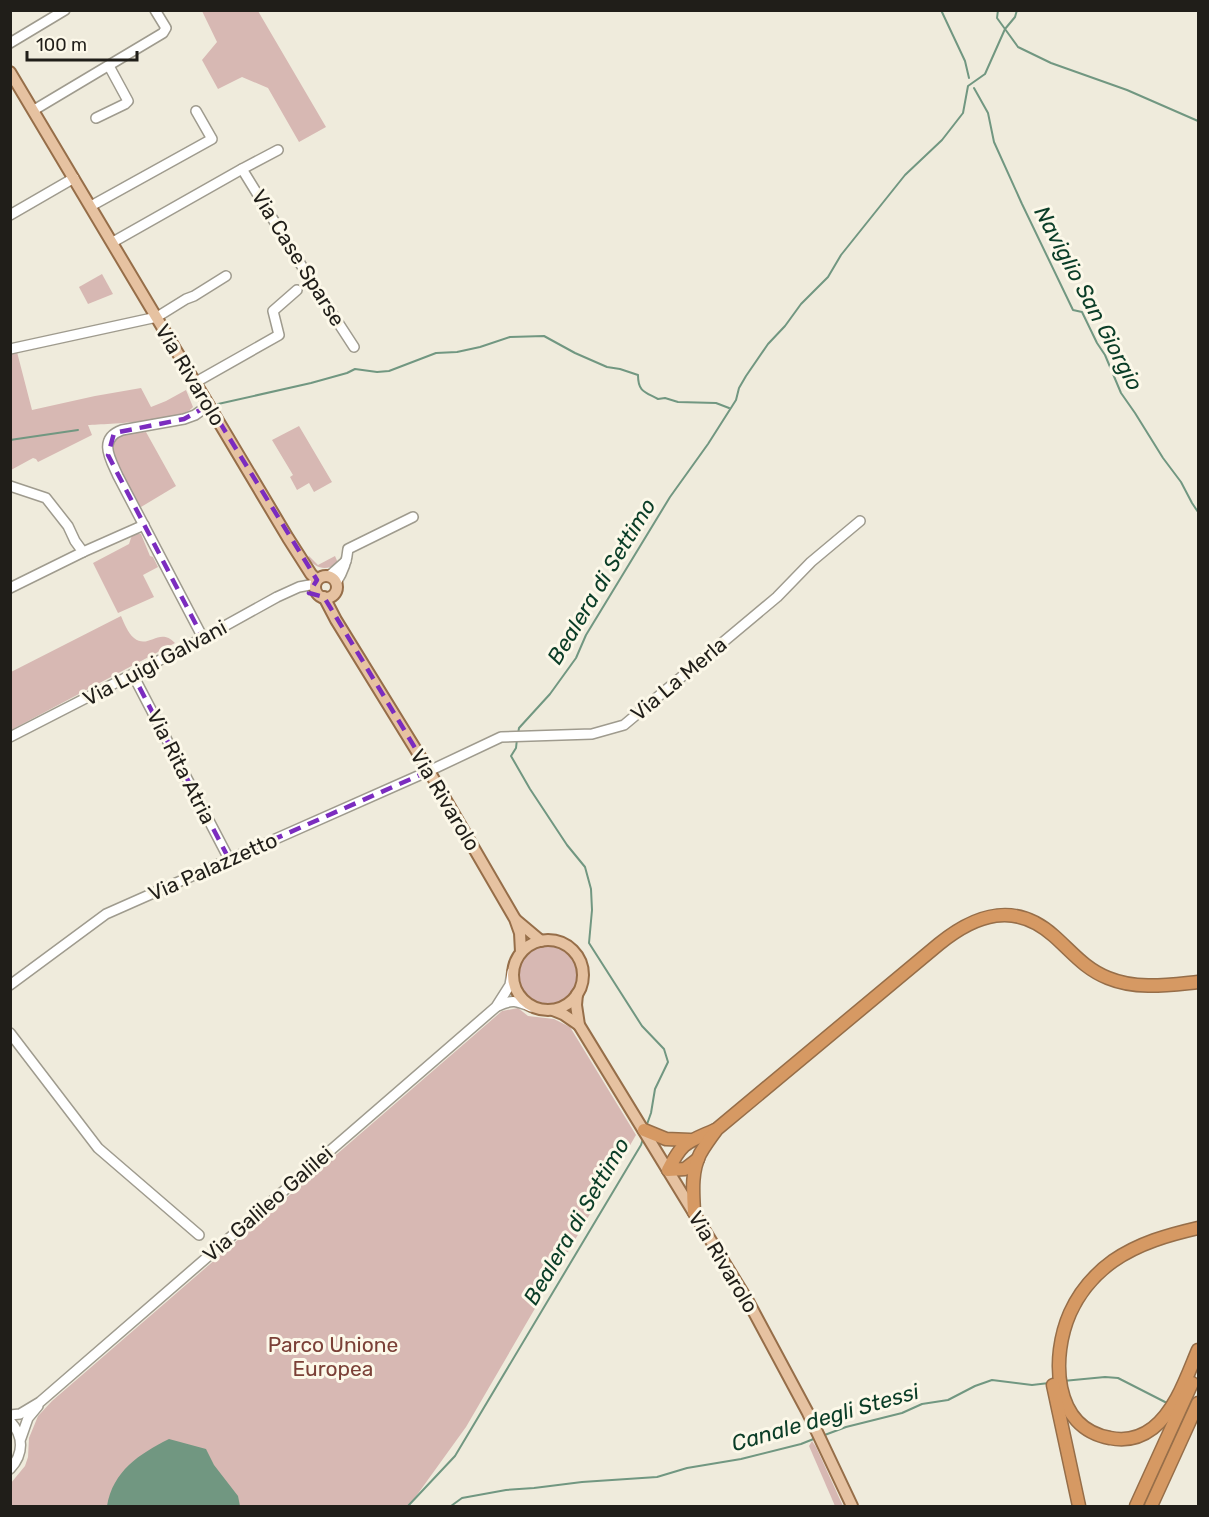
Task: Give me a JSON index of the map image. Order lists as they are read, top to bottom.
{
  "streets": {
    "main road": ["Via Rivarolo"],
    "street": [
      "Via Case Sparse",
      "Via Luigi Galvani",
      "Via La Merla",
      "Via Rita Atria",
      "Via Palazzetto",
      "Via Galileo Galilei"
    ]
  },
  "crossings": [
    ["Via Rivarolo", "Via Luigi Galvani"],
    ["Via Rivarolo", "Via La Merla"],
    ["Via Rivarolo", "Via Palazzetto"],
    ["Via Rivarolo", "Via Galileo Galilei"],
    ["Via Luigi Galvani", "Via Rita Atria"],
    ["Via La Merla", "Via Palazzetto"],
    ["Via Rita Atria", "Via Palazzetto"]
  ],
  "water": ["Naviglio San Giorgio", "Bealera di Settimo", "Canale degli Stessi"],
  "parks": ["Parco Unione Europea"],
  "scale_bar": "100 m"
}
